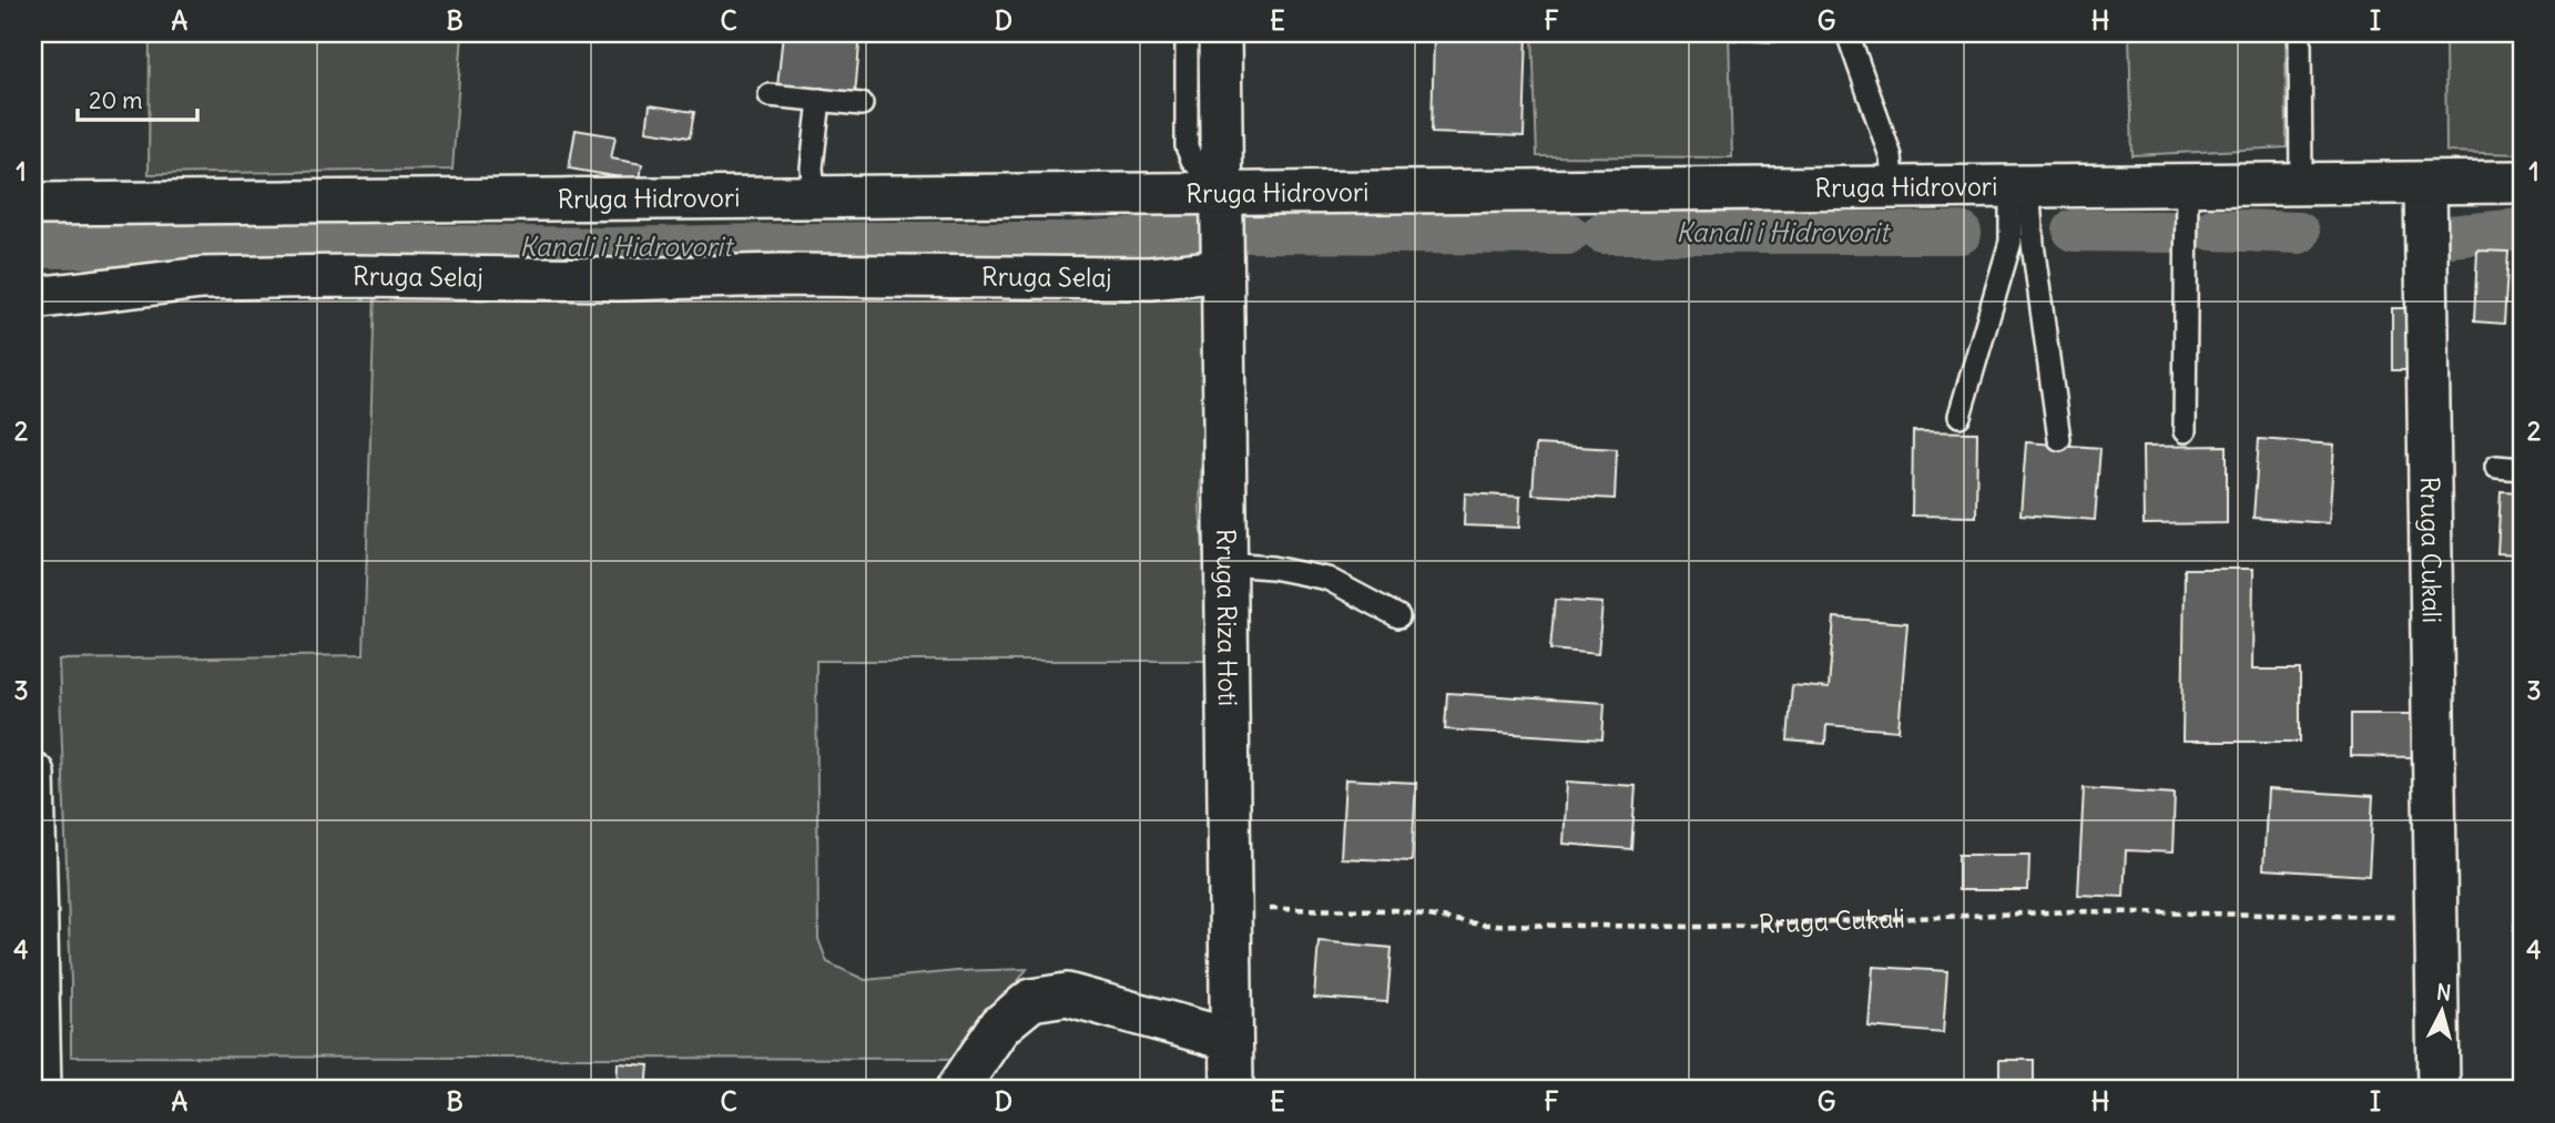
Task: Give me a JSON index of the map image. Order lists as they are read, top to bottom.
{
  "streets": {
    "street": [
      "Rruga Hidrovori",
      "Rruga Selaj",
      "Rruga Cukali",
      "Rruga Riza Hoti"
    ]
  },
  "crossings": [
    ["Rruga Hidrovori", "Rruga Cukali"],
    ["Rruga Hidrovori", "Rruga Riza Hoti"],
    ["Rruga Selaj", "Rruga Riza Hoti"],
    ["Rruga Cukali", "Rruga Riza Hoti"]
  ],
  "water": ["Kanali i Hidrovorit"],
  "scale_bar": "20 m",
  "north": "top",
  "grid": {
    "columns": [
      "A",
      "B",
      "C",
      "D",
      "E",
      "F",
      "G",
      "H",
      "I"
    ],
    "rows": [
      "1",
      "2",
      "3",
      "4"
    ]
  }
}
